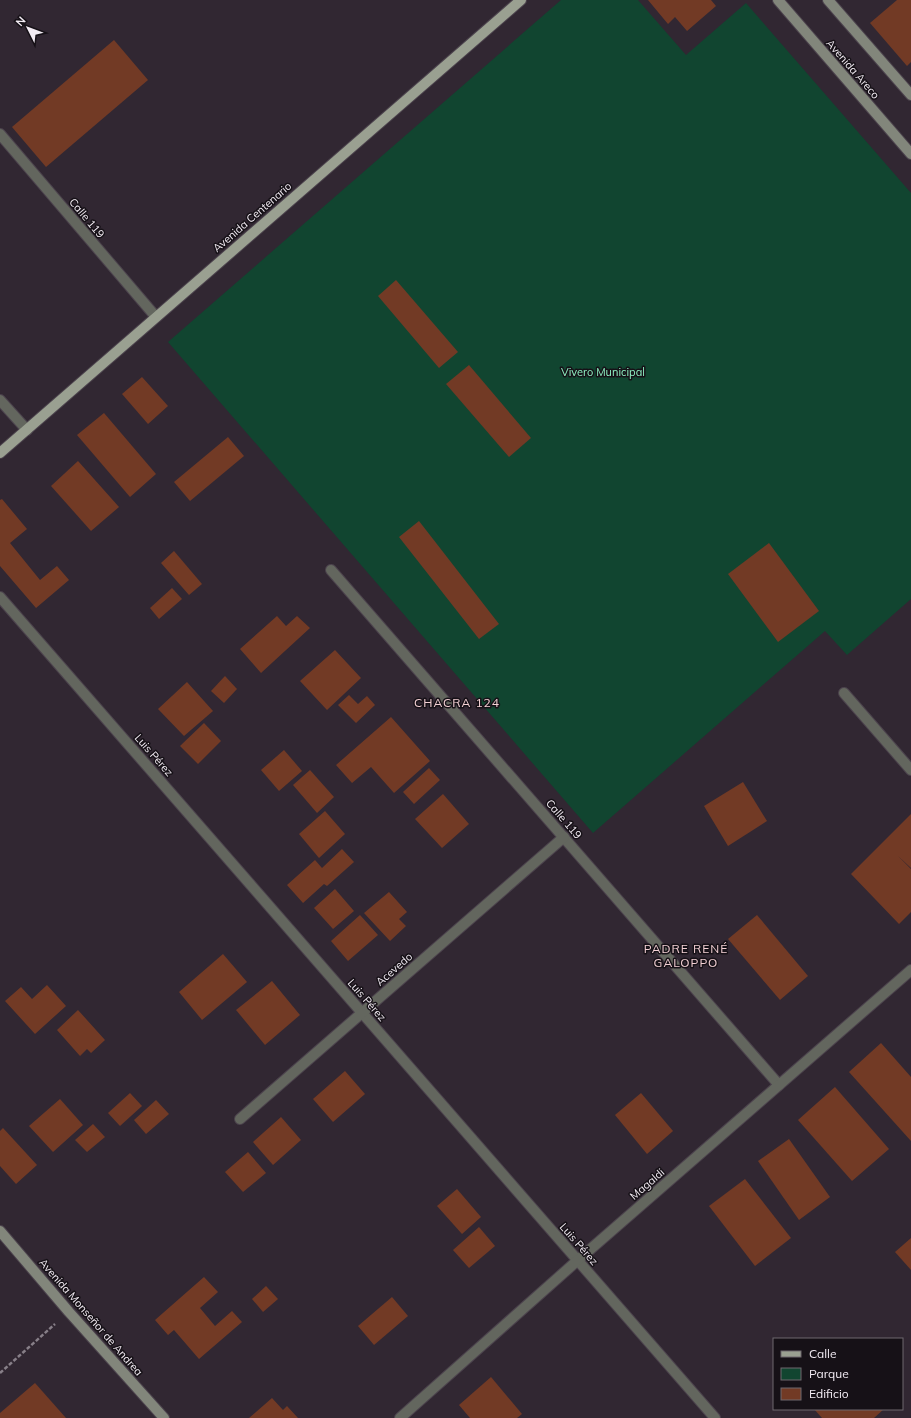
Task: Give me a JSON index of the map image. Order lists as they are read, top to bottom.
{
  "streets": {
    "main road": ["Avenida Areco", "Avenida Centenario", "Avenida Monseñor de Andrea"],
    "street": [
      "Calle 119",
      "Luis Pérez",
      "Acevedo",
      "Magaldi"
    ]
  },
  "crossings": [
    ["Avenida Centenario", "Calle 119"],
    ["Calle 119", "Acevedo"],
    ["Calle 119", "Magaldi"],
    ["Luis Pérez", "Acevedo"],
    ["Luis Pérez", "Magaldi"]
  ],
  "districts": ["CHACRA 124", "PADRE RENÉ GALOPPO"],
  "parks": ["Vivero Municipal"],
  "legend": ["Calle", "Parque", "Edificio"],
  "north": "top left"
}
